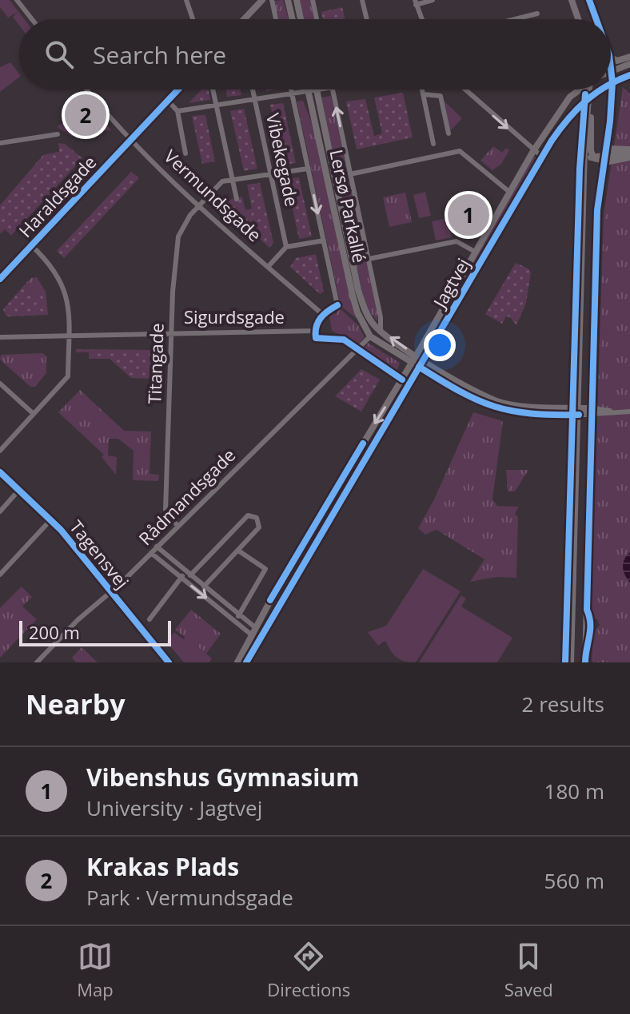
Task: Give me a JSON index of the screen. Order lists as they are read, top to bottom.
{
  "streets": {
    "street": [
      "Vibekegade",
      "Vermundsgade",
      "Haraldsgade",
      "Lersø Parkallé",
      "Jagtvej",
      "Sigurdsgade",
      "Titangade",
      "Rådmandsgade",
      "Tagensvej"
    ]
  },
  "crossings": [
    ["Vermundsgade", "Haraldsgade"],
    ["Vermundsgade", "Lersø Parkallé"],
    ["Vermundsgade", "Sigurdsgade"],
    ["Vermundsgade", "Titangade"],
    ["Lersø Parkallé", "Jagtvej"],
    ["Lersø Parkallé", "Sigurdsgade"],
    ["Lersø Parkallé", "Rådmandsgade"],
    ["Sigurdsgade", "Titangade"],
    ["Titangade", "Rådmandsgade"],
    ["Rådmandsgade", "Tagensvej"]
  ],
  "scale_bar": "200 m",
  "page": {
    "search": "Search here",
    "pins": ["2", "1"],
    "scale": "200 m",
    "heading": ["Nearby", "2 results"],
    "list": [
      {
        "mark": "1",
        "name": "Vibenshus Gymnasium",
        "note": "University · Jagtvej",
        "value": "180 m"
      },
      {
        "mark": "2",
        "name": "Krakas Plads",
        "note": "Park · Vermundsgade",
        "value": "560 m"
      }
    ],
    "nav": ["Map", "Directions", "Saved"]
  }
}
